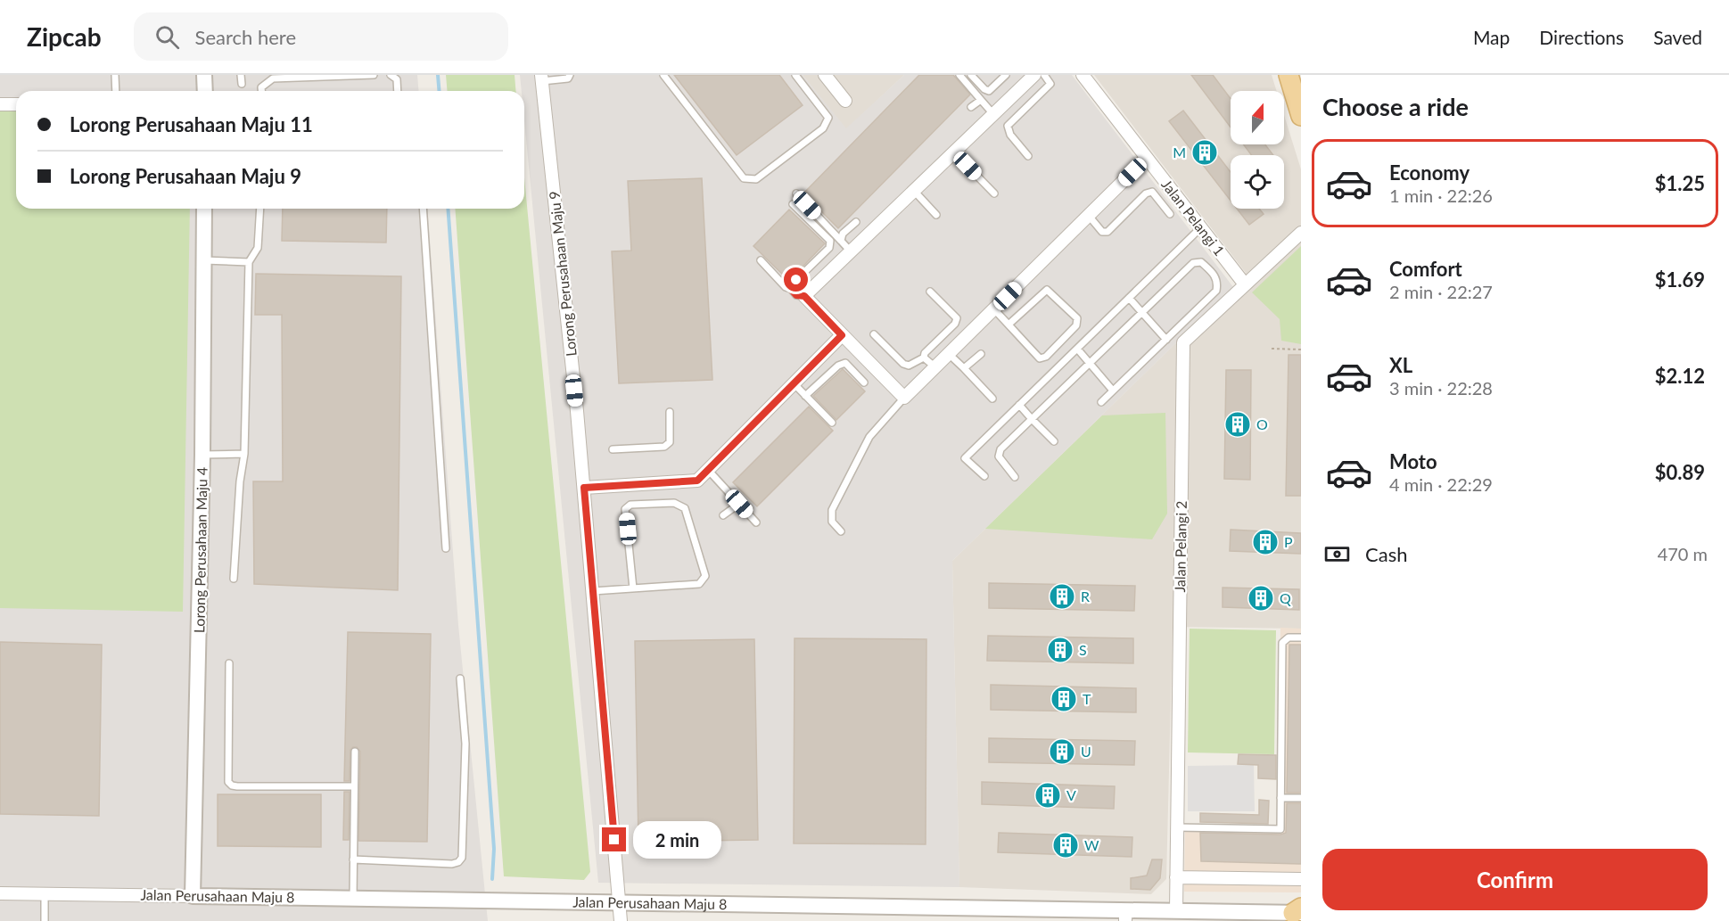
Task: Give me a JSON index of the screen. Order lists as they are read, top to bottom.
{
  "streets": {
    "street": [
      "Jalan Pelangi 1",
      "Lorong Perusahaan Maju 9",
      "Jalan Pelangi 2",
      "Lorong Perusahaan Maju 4",
      "Jalan Perusahaan Maju 8"
    ]
  },
  "crossings": [
    ["Jalan Pelangi 1", "Jalan Pelangi 2"],
    ["Lorong Perusahaan Maju 9", "Jalan Perusahaan Maju 8"],
    ["Jalan Pelangi 2", "Jalan Perusahaan Maju 8"],
    ["Lorong Perusahaan Maju 4", "Jalan Perusahaan Maju 8"]
  ],
  "places": {
    "building": [
      "M",
      "O",
      "P",
      "R",
      "Q",
      "S",
      "T",
      "U",
      "V",
      "W"
    ]
  },
  "north": "top",
  "page": {
    "header": "Zipcab",
    "search": "Search here",
    "nav": ["Map", "Directions", "Saved"],
    "heading": "Choose a ride",
    "banner": ["Lorong Perusahaan Maju 11", "Lorong Perusahaan Maju 9"],
    "list": [
      {
        "name": "Economy",
        "note": "1 min · 22:26",
        "value": "$1.25"
      },
      {
        "name": "Comfort",
        "note": "2 min · 22:27",
        "value": "$1.69"
      },
      {
        "name": "XL",
        "note": "3 min · 22:28",
        "value": "$2.12"
      },
      {
        "name": "Moto",
        "note": "4 min · 22:29",
        "value": "$0.89"
      }
    ],
    "pay": ["Cash", "470 m"],
    "bubble": "2 min",
    "buttons": "Confirm"
  }
}
